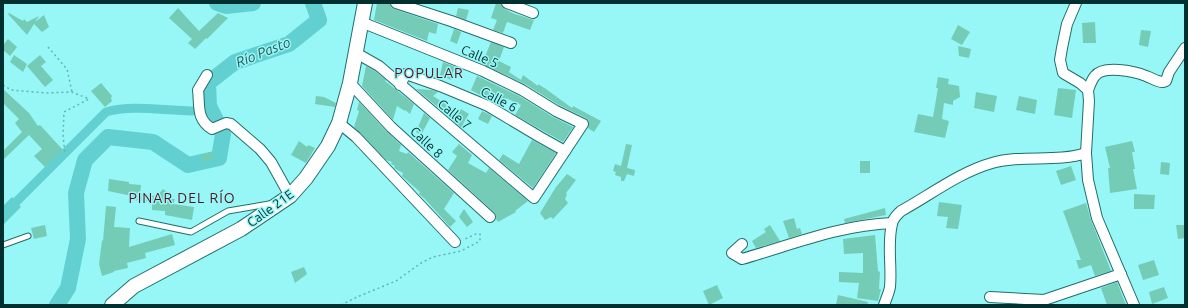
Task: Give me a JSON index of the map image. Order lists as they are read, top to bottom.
{
  "streets": {
    "main road": ["Calle 21E"],
    "street": [
      "Calle 5",
      "Calle 6",
      "Calle 7",
      "Calle 8"
    ]
  },
  "crossings": [
    ["Calle 5", "Calle 6"],
    ["Calle 5", "Calle 7"],
    ["Calle 5", "Calle 21E"],
    ["Calle 6", "Calle 7"],
    ["Calle 7", "Calle 21E"],
    ["Calle 8", "Calle 21E"]
  ],
  "districts": ["POPULAR", "PINAR DEL RÍO"],
  "water": ["Río Pasto"]
}
